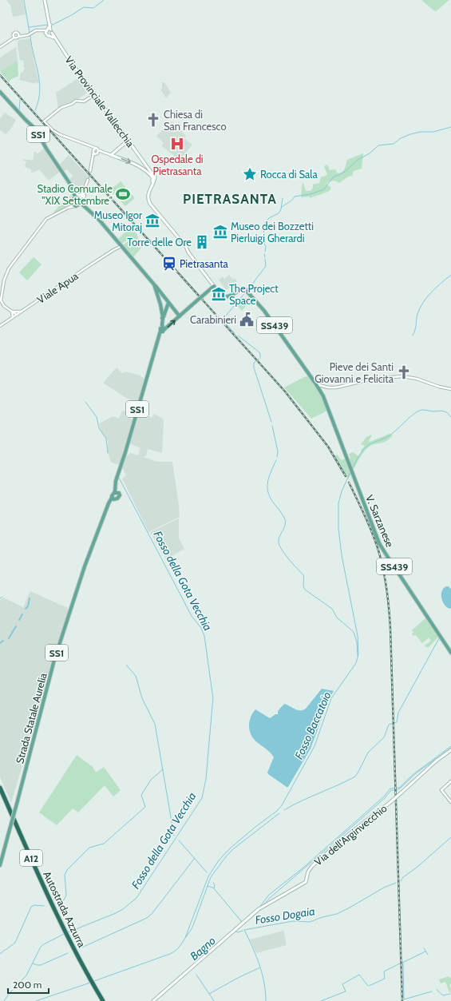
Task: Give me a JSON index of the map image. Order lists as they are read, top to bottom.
{
  "streets": {
    "highway": ["A12", "Autostrada Azzurra"],
    "main road": [
      "Via Provinciale Vallecchia",
      "SS1",
      "SS439",
      "V. Sarzanese",
      "Strada Statale Aurelia",
      "Via dell'Arginvecchio"
    ],
    "street": ["Viale Apua"]
  },
  "crossings": [
    ["SS439", "V. Sarzanese"]
  ],
  "districts": ["PIETRASANTA"],
  "water": [
    "Fosso della Gota Vecchia",
    "Fosso Baccatoio",
    "Fosso Dogaia",
    "Bagno"
  ],
  "places": {
    "church": ["Chiesa di San Francesco", "Pieve dei Santi Giovanni e Felicita"],
    "hospital": ["Ospedale di Pietrasanta"],
    "place": ["Rocca di Sala"],
    "sports": ["Stadio Comunale \"XIX Settembre\""],
    "museum": ["Museo Igor Mitoraj", "Museo dei Bozzetti Pierluigi Gherardi", "The Project Space"],
    "building": ["Torre delle Ore"],
    "station": ["Pietrasanta"],
    "public building": ["Carabinieri"]
  },
  "scale_bar": "200 m"
}
